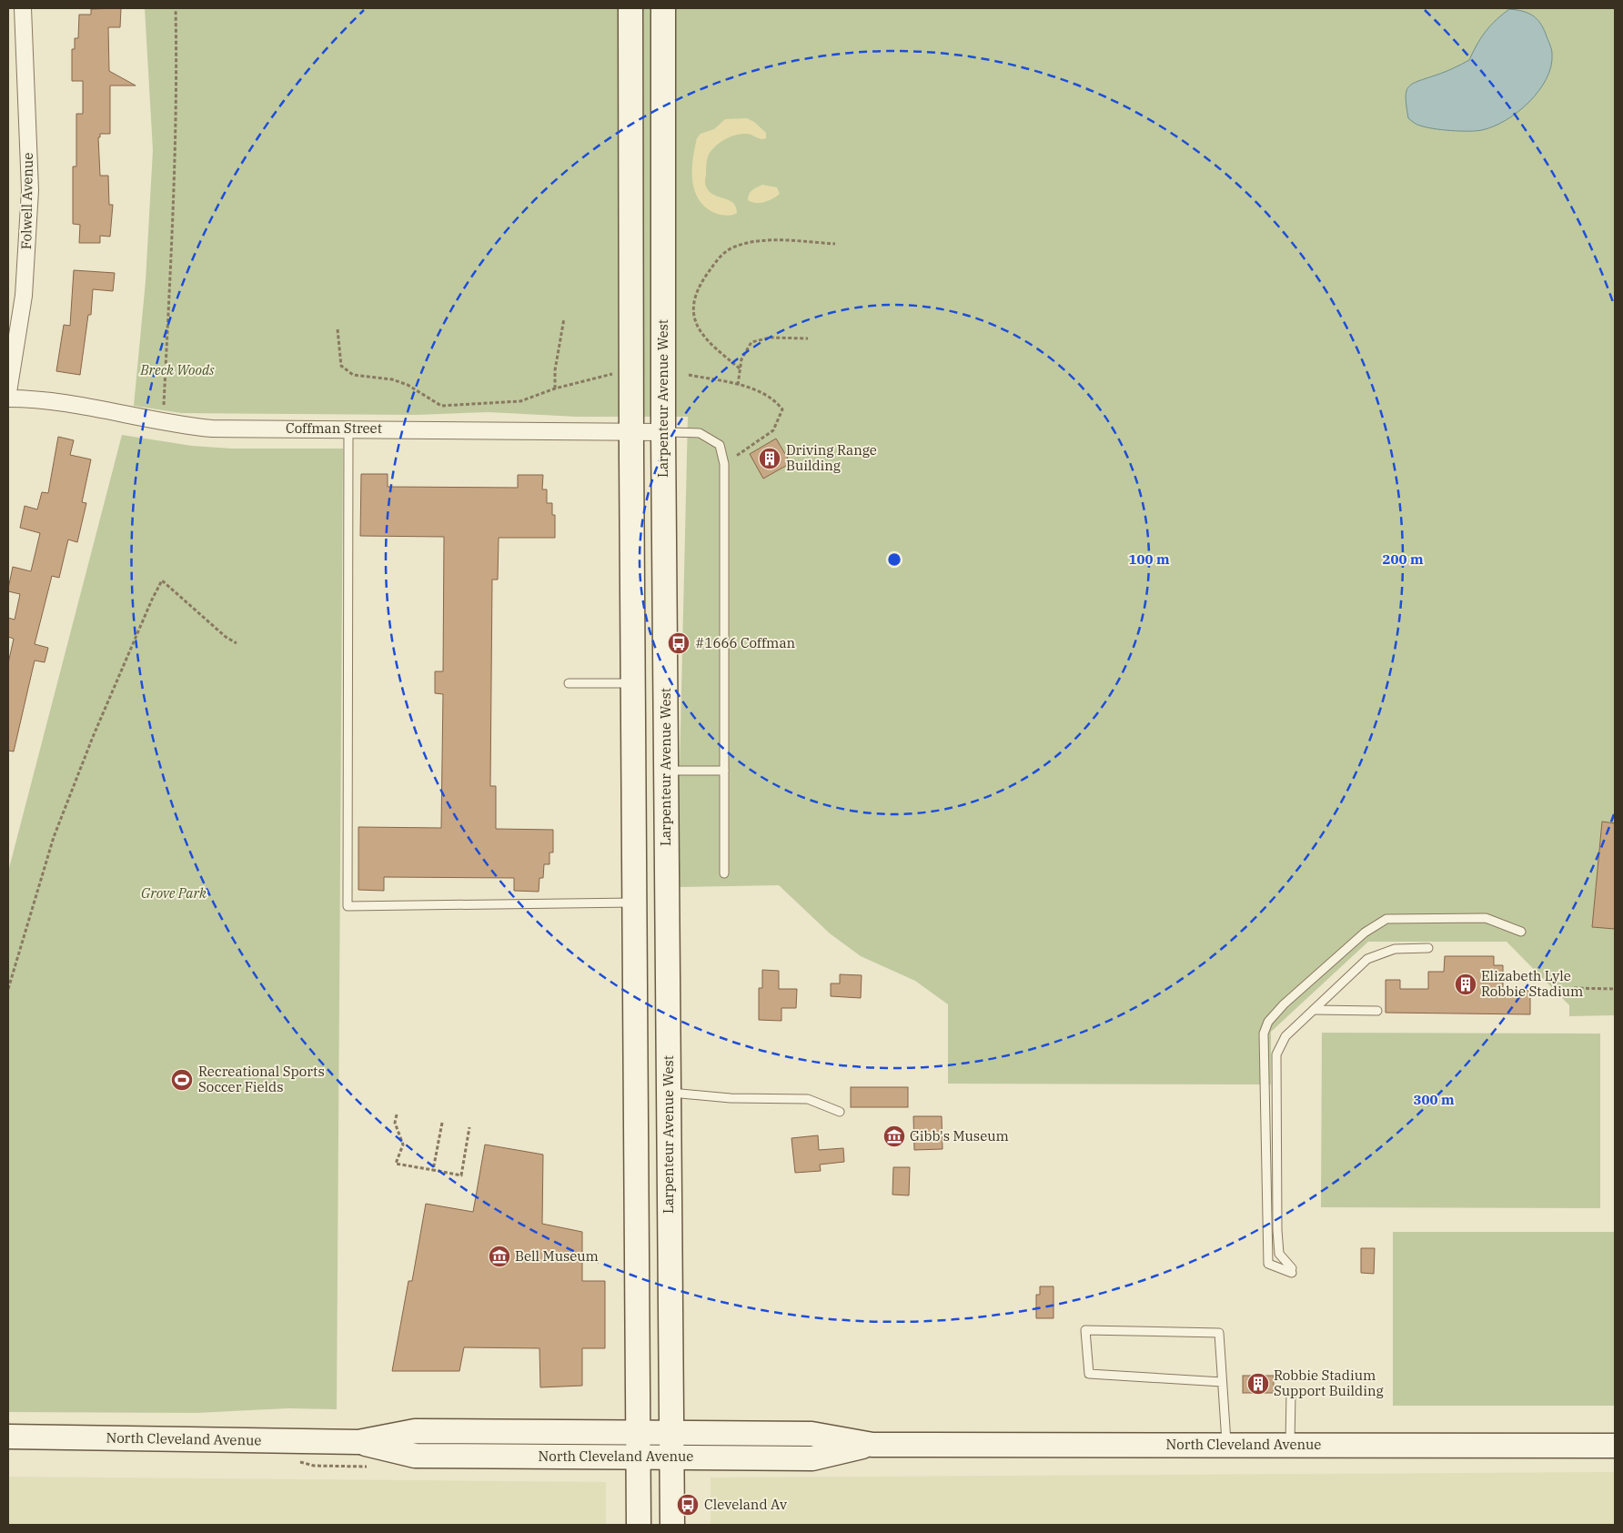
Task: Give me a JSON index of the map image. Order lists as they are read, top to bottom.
{
  "streets": {
    "main road": ["Larpenteur Avenue West", "North Cleveland Avenue"],
    "street": ["Folwell Avenue", "Coffman Street"]
  },
  "crossings": [
    ["Larpenteur Avenue West", "Coffman Street"],
    ["Larpenteur Avenue West", "North Cleveland Avenue"]
  ],
  "parks": ["Breck Woods", "Grove Park"],
  "places": {
    "building": ["Driving Range Building", "Elizabeth Lyle Robbie Stadium", "Robbie Stadium Support Building"],
    "bus stop": ["#1666 Coffman", "Cleveland Av"],
    "sports": ["Recreational Sports Soccer Fields"],
    "museum": ["Gibb's Museum", "Bell Museum"]
  },
  "rings": ["100 m", "200 m", "300 m"]
}
